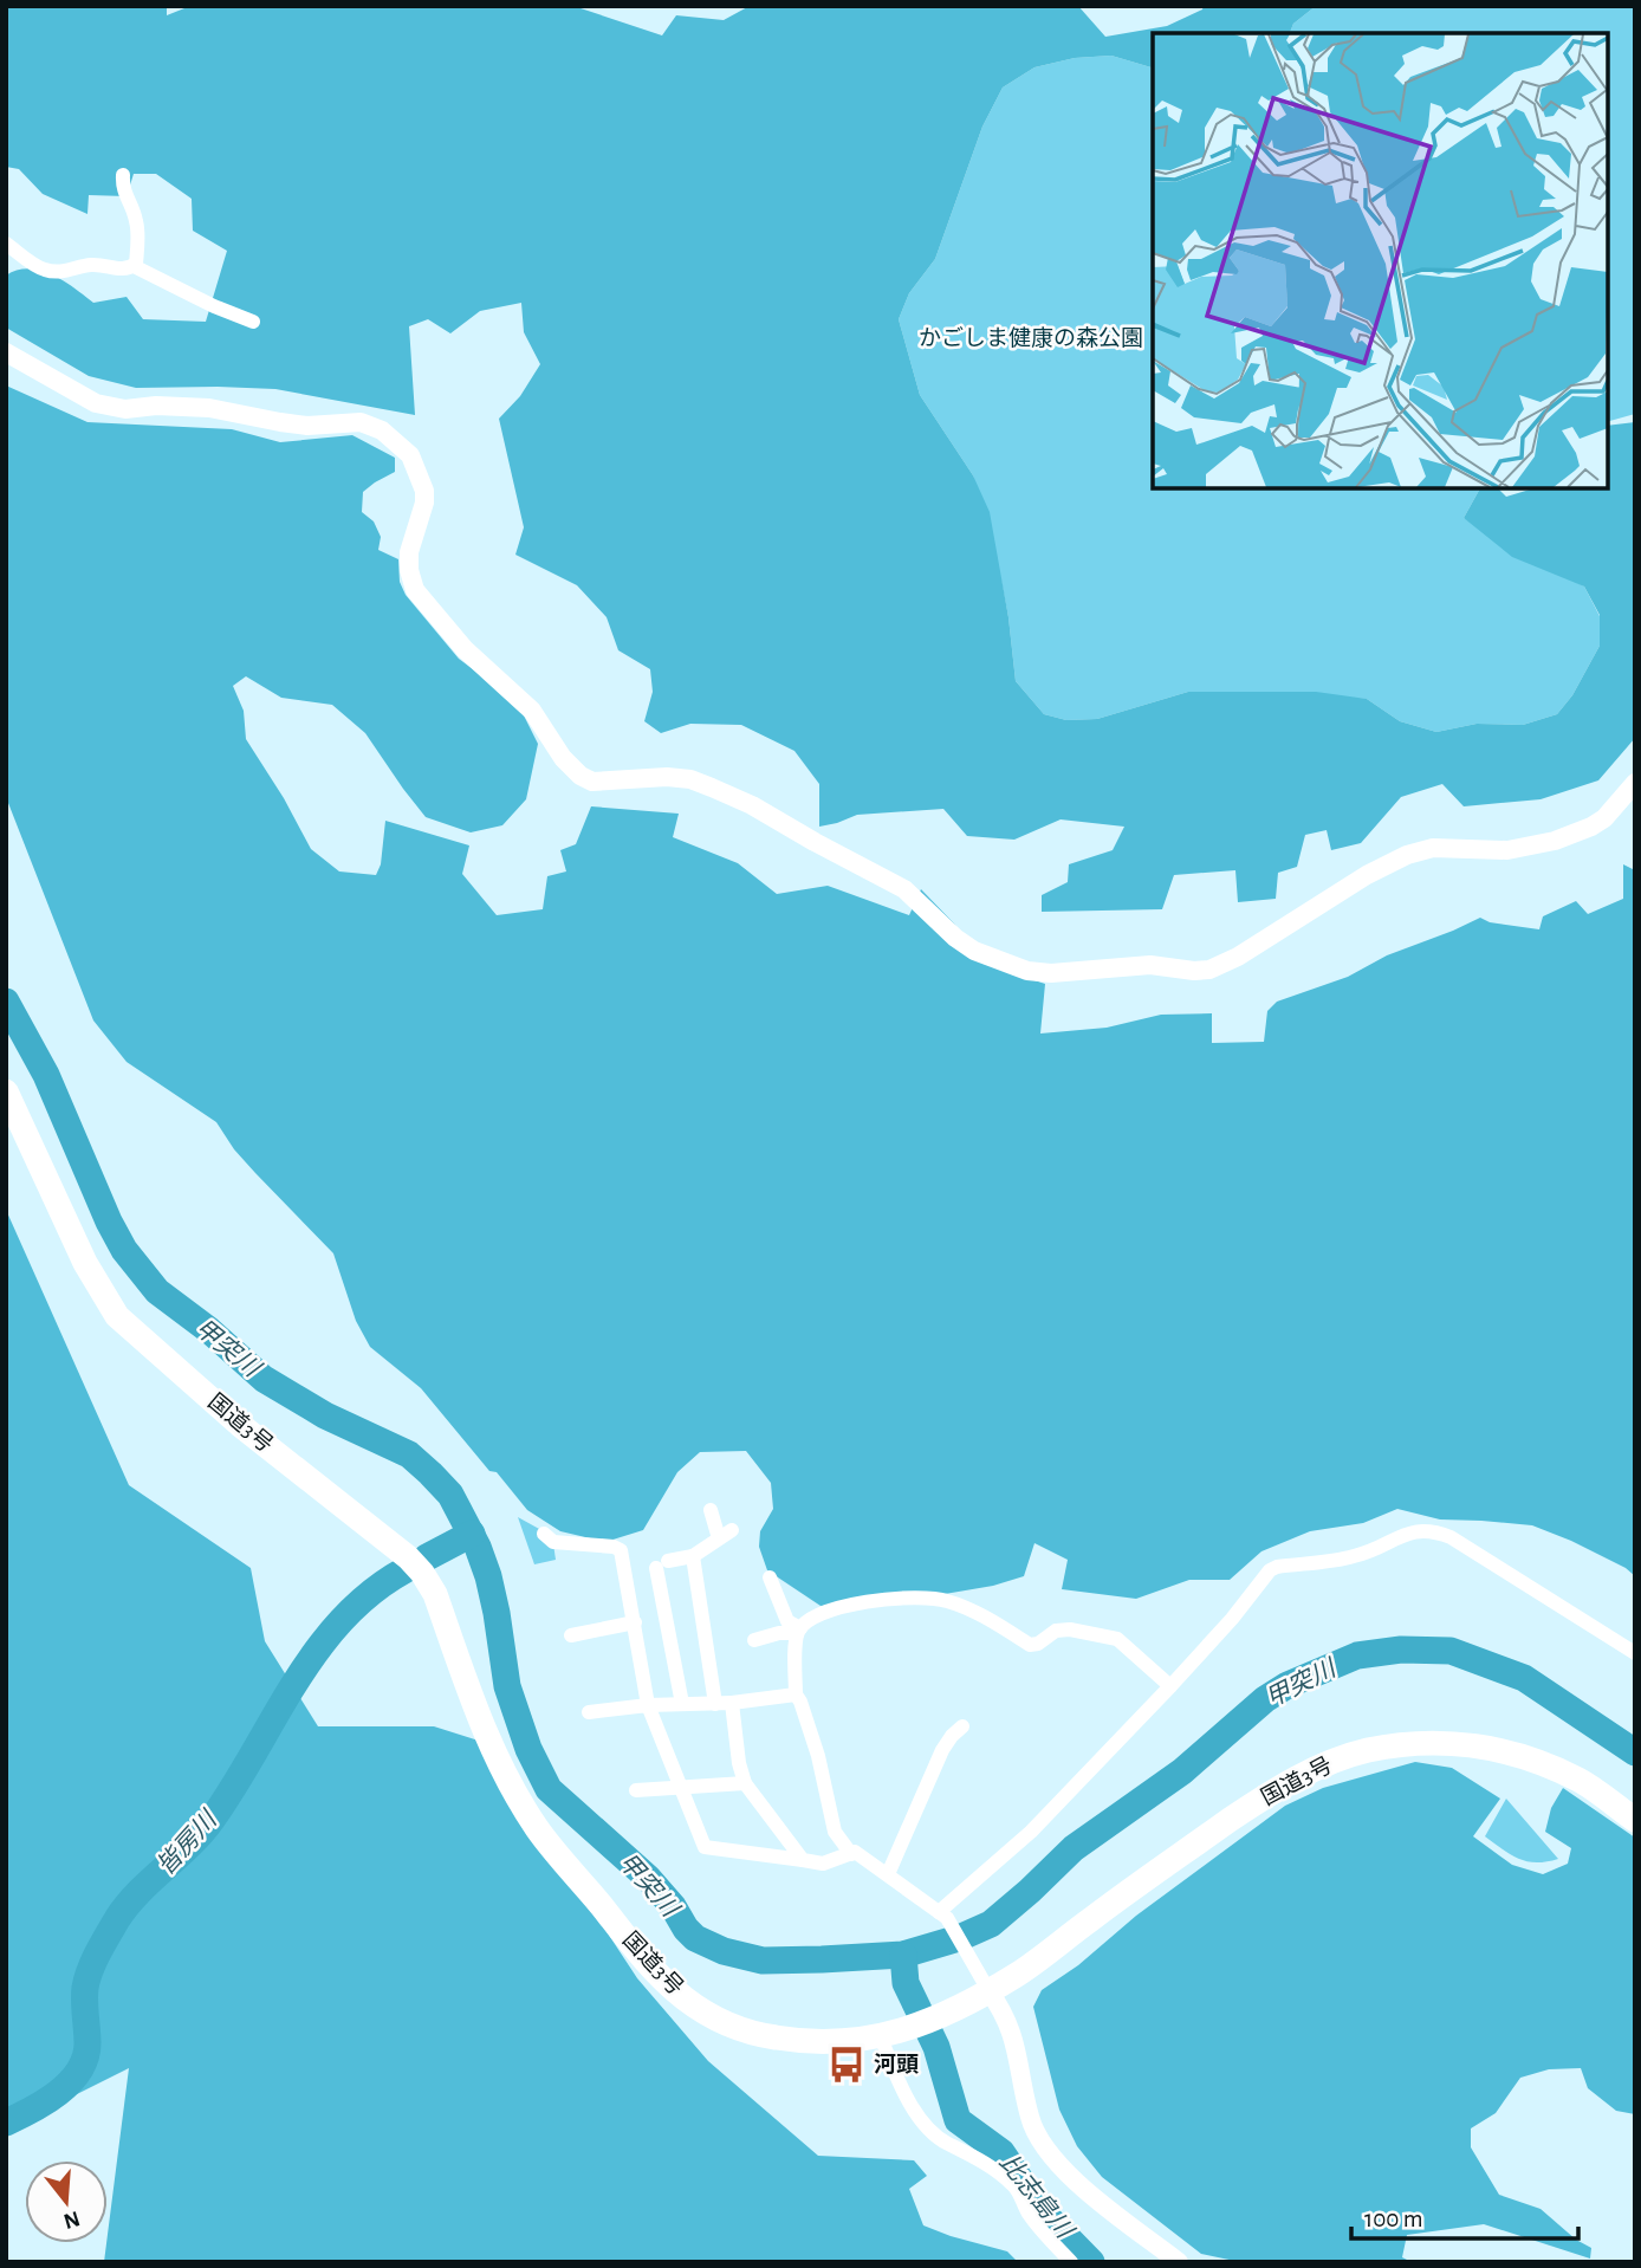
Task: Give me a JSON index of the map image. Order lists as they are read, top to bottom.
{
  "streets": {
    "highway": ["国道3号"]
  },
  "water": ["甲突川", "皆房川", "比志島川"],
  "parks": ["かごしま健康の森公園"],
  "places": {
    "bus stop": ["河頭"]
  },
  "scale_bar": "100 m",
  "north": "bottom"
}
